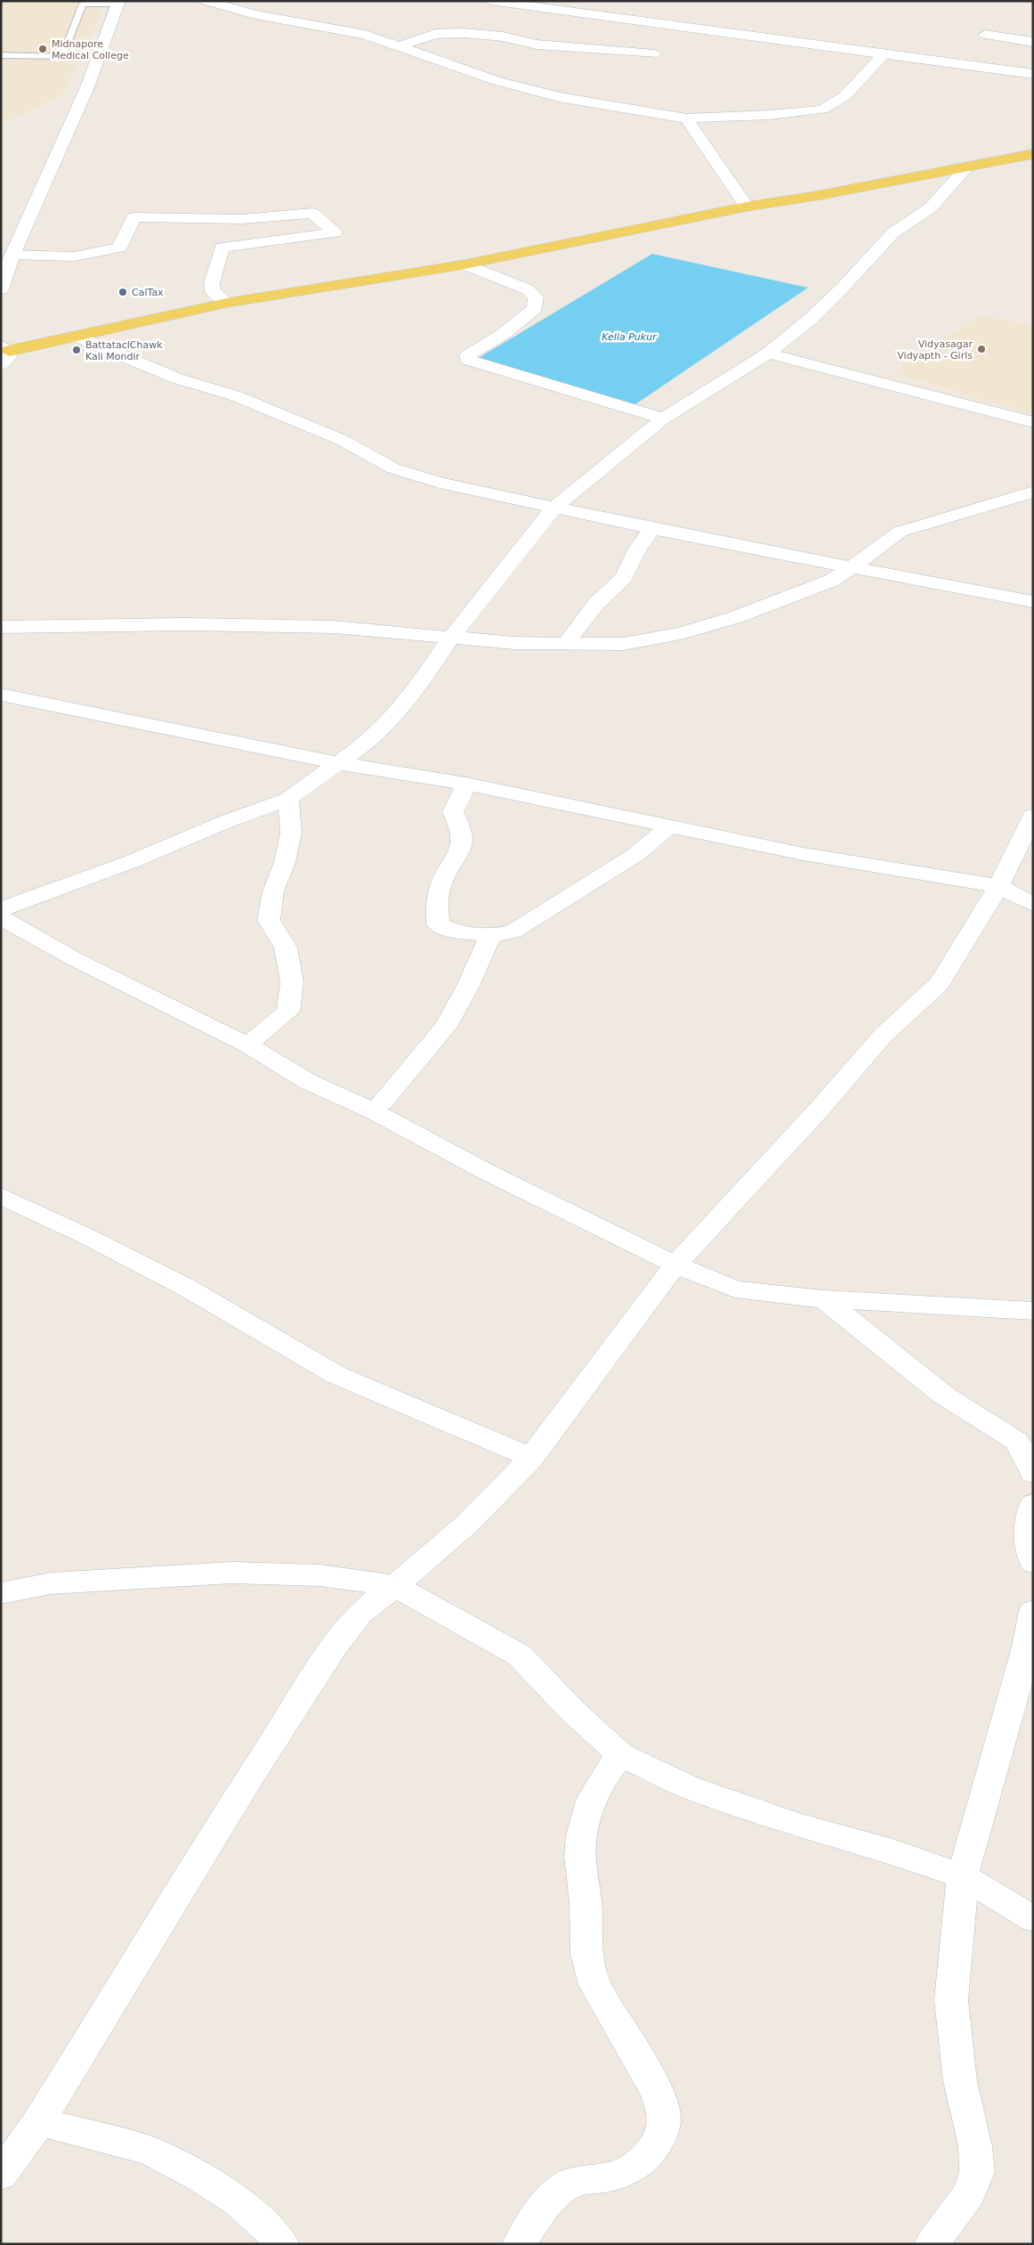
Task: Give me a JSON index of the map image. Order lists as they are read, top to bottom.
{
  "water": ["Kella Pukur"],
  "places": [
    "Midnapore Medical College",
    "CalTax",
    "Vidyasagar Vidyapth - Girls",
    "BattataclChawk Kali Mondir"
  ]
}
